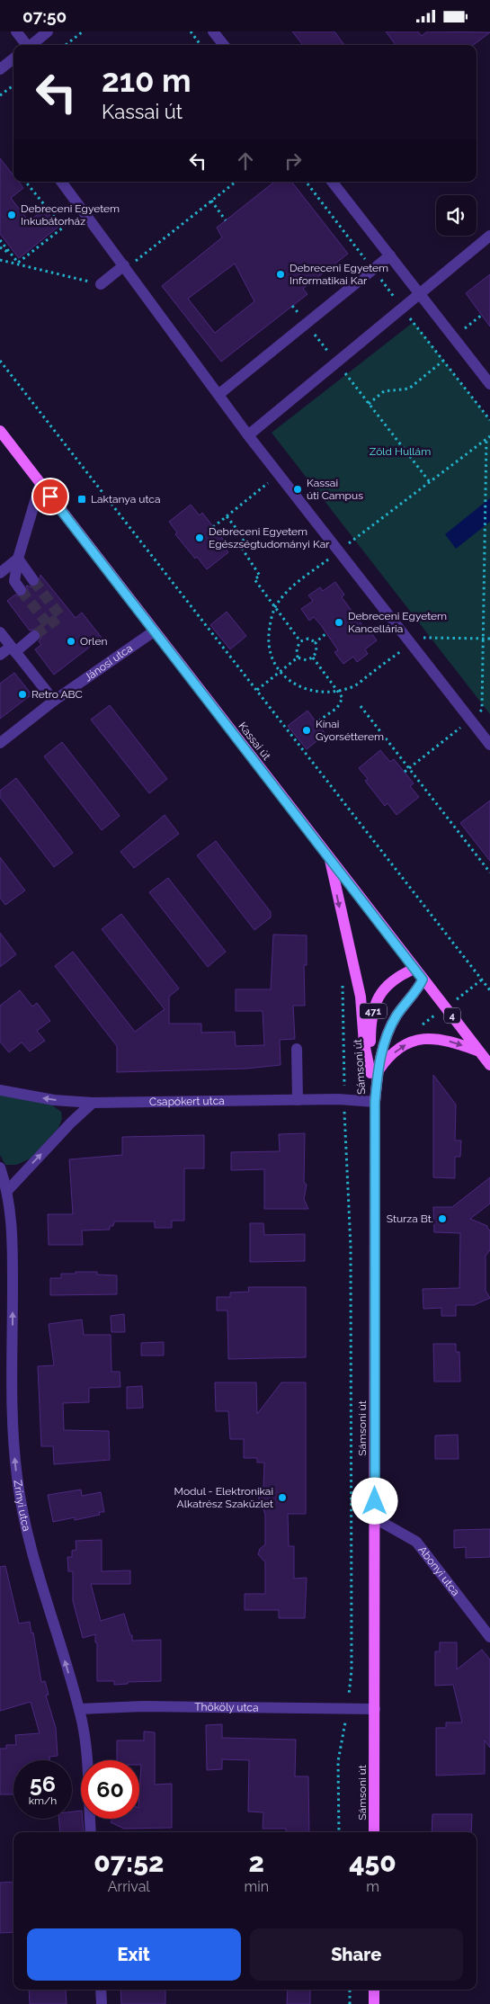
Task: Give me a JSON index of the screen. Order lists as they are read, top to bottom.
{
  "streets": {
    "main road": [
      "Kassai út",
      "471",
      "4",
      "Sámsoni út"
    ],
    "street": [
      "Jánosi utca",
      "Csapókert utca",
      "Zrínyi utca",
      "Abonyi utca",
      "Thököly utca"
    ]
  },
  "crossings": [
    ["Jánosi utca", "Kassai út"],
    ["Kassai út", "Sámsoni út"],
    ["Sámsoni út", "Csapókert utca"],
    ["Sámsoni út", "Abonyi utca"],
    ["Sámsoni út", "Thököly utca"],
    ["Zrínyi utca", "Thököly utca"]
  ],
  "one_way": ["Zrínyi utca"],
  "parks": ["Zöld Hullám"],
  "places": {
    "other": [
      "Debreceni Egyetem Inkubátorház",
      "Debreceni Egyetem Informatikai Kar",
      "Kassai úti Campus",
      "Debreceni Egyetem Egészségtudományi Kar",
      "Debreceni Egyetem Kancellária",
      "Orlen",
      "Retro ABC",
      "Kínai Gyorsétterem",
      "Sturza Bt.",
      "Modul - Elektronikai Alkatrész Szaküzlet"
    ],
    "transit": ["Laktanya utca"]
  },
  "page": {
    "status": "07:50",
    "turn": ["210 m", "Kassai út"],
    "speed": "56 km/h",
    "limit": "60",
    "eta": [
      "07:52",
      "Arrival",
      "2",
      "min",
      "450",
      "m"
    ],
    "buttons": ["Exit", "Share"]
  }
}
